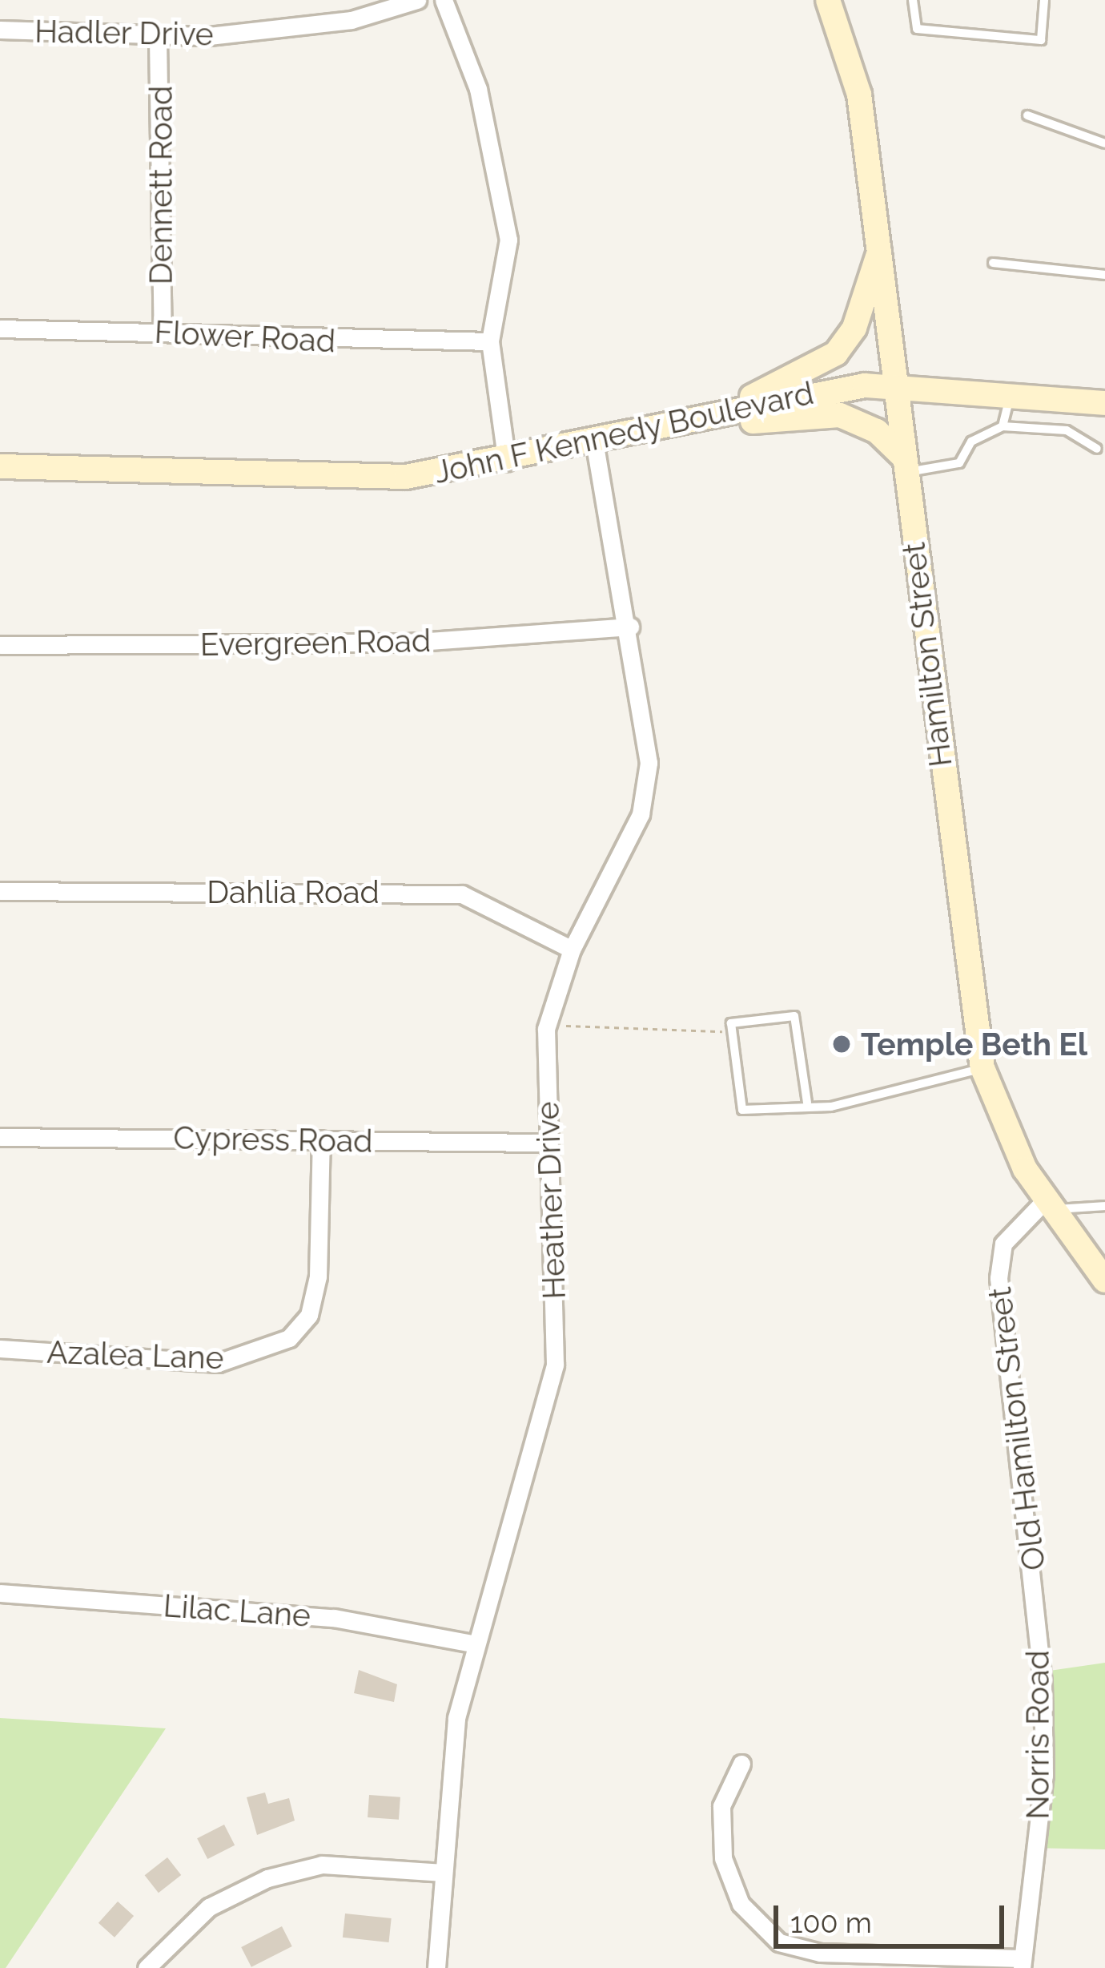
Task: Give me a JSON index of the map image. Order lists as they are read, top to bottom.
{
  "streets": {
    "street": [
      "Hadler Drive",
      "Dennett Road",
      "Flower Road",
      "John F Kennedy Boulevard",
      "Evergreen Road",
      "Hamilton Street",
      "Dahlia Road",
      "Cypress Road",
      "Heather Drive",
      "Azalea Lane",
      "Old Hamilton Street",
      "Lilac Lane",
      "Norris Road"
    ]
  },
  "crossings": [
    ["Hadler Drive", "Dennett Road"],
    ["Dennett Road", "Flower Road"],
    ["John F Kennedy Boulevard", "Hamilton Street"],
    ["John F Kennedy Boulevard", "Heather Drive"],
    ["Evergreen Road", "Heather Drive"],
    ["Hamilton Street", "Old Hamilton Street"],
    ["Dahlia Road", "Heather Drive"],
    ["Cypress Road", "Heather Drive"],
    ["Cypress Road", "Azalea Lane"],
    ["Heather Drive", "Lilac Lane"],
    ["Old Hamilton Street", "Norris Road"]
  ],
  "places": ["Temple Beth El"],
  "scale_bar": "100 m"
}
